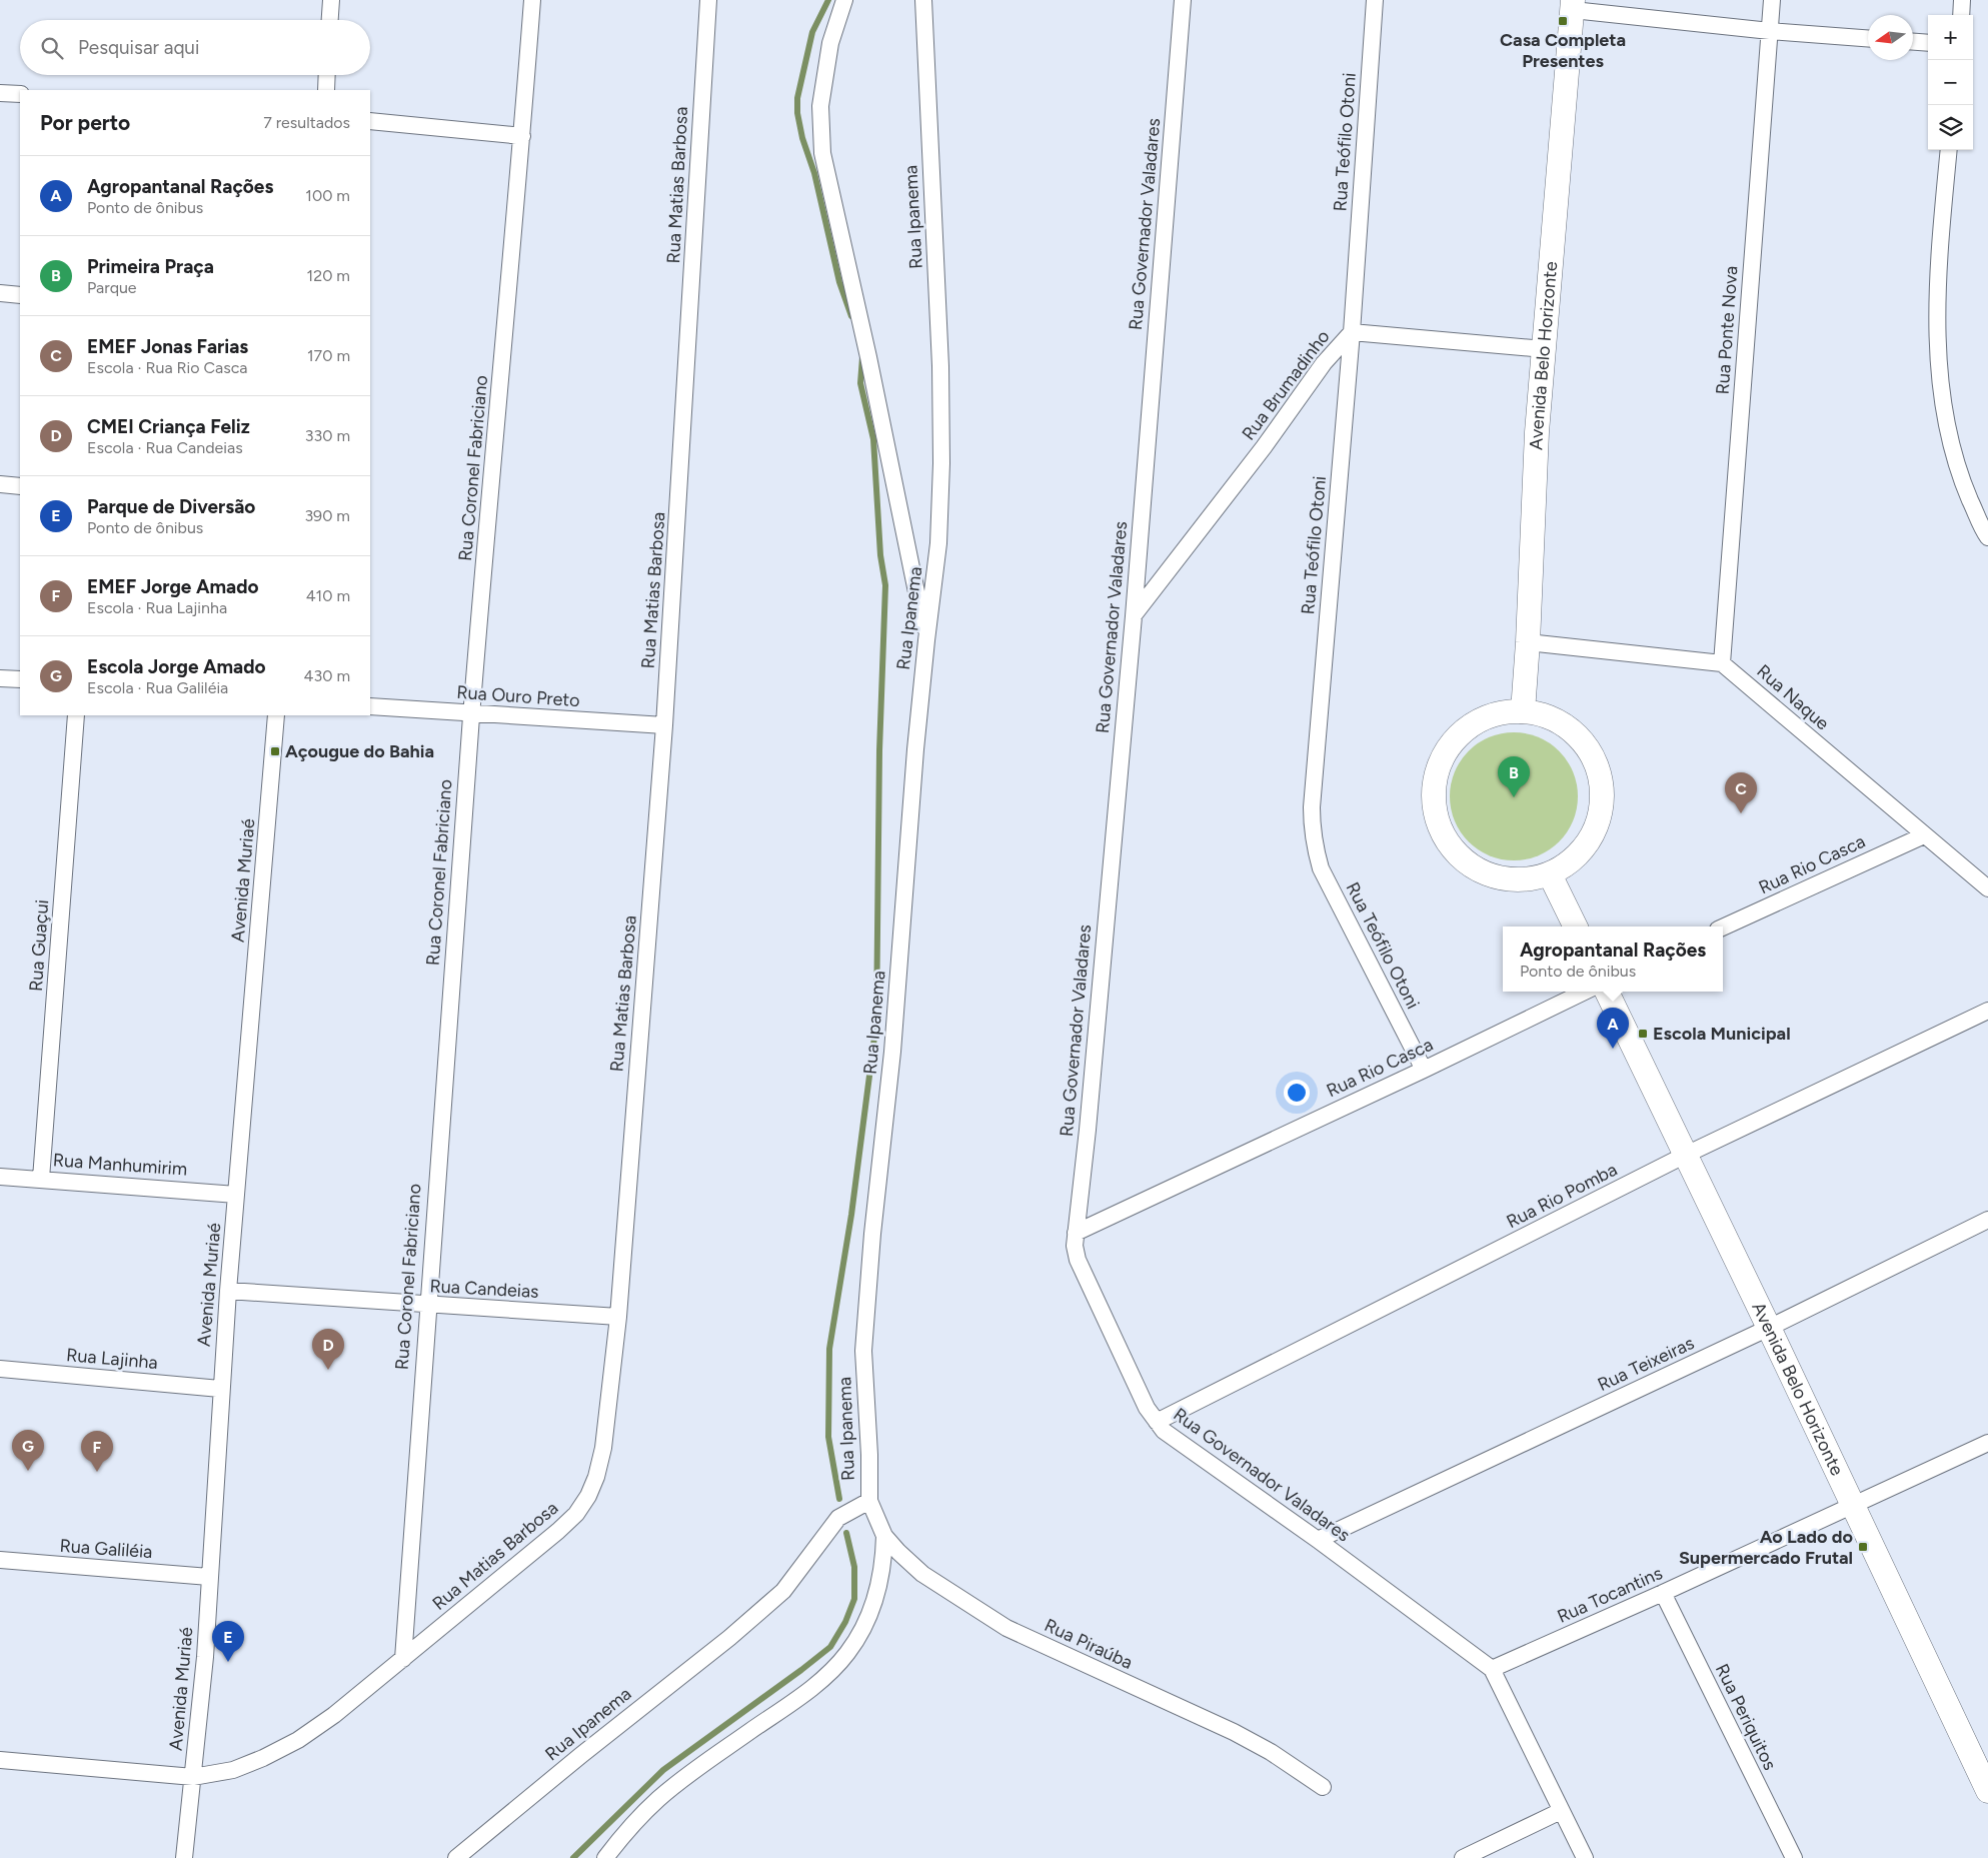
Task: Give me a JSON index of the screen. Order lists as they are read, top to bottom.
{
  "streets": {
    "street": [
      "Rua Teófilo Otoni",
      "Rua Matias Barbosa",
      "Rua Ipanema",
      "Rua Governador Valadares",
      "Rua Ponte Nova",
      "Avenida Belo Horizonte",
      "Rua Brumadinho",
      "Rua Coronel Fabriciano",
      "Rua Ouro Preto",
      "Rua Naque",
      "Rua Rio Casca",
      "Avenida Muriaé",
      "Rua Guaçui",
      "Rua Manhumirim",
      "Rua Rio Pomba",
      "Rua Candeias",
      "Rua Lajinha",
      "Rua Teixeiras",
      "Rua Galiléia",
      "Rua Tocantins",
      "Rua Piraúba",
      "Rua Periquitos"
    ]
  },
  "crossings": [
    ["Rua Teófilo Otoni", "Rua Brumadinho"],
    ["Rua Teófilo Otoni", "Rua Rio Casca"],
    ["Rua Matias Barbosa", "Rua Coronel Fabriciano"],
    ["Rua Matias Barbosa", "Rua Ouro Preto"],
    ["Rua Matias Barbosa", "Avenida Muriaé"],
    ["Rua Matias Barbosa", "Rua Candeias"],
    ["Rua Ipanema", "Rua Piraúba"],
    ["Rua Governador Valadares", "Rua Brumadinho"],
    ["Rua Governador Valadares", "Rua Rio Casca"],
    ["Rua Governador Valadares", "Rua Rio Pomba"],
    ["Rua Governador Valadares", "Rua Teixeiras"],
    ["Rua Governador Valadares", "Rua Tocantins"],
    ["Rua Ponte Nova", "Rua Naque"],
    ["Avenida Belo Horizonte", "Rua Brumadinho"],
    ["Avenida Belo Horizonte", "Rua Rio Pomba"],
    ["Avenida Belo Horizonte", "Rua Teixeiras"],
    ["Avenida Belo Horizonte", "Rua Tocantins"],
    ["Rua Coronel Fabriciano", "Rua Ouro Preto"],
    ["Rua Coronel Fabriciano", "Rua Candeias"],
    ["Rua Naque", "Rua Rio Casca"],
    ["Avenida Muriaé", "Rua Manhumirim"],
    ["Avenida Muriaé", "Rua Candeias"],
    ["Avenida Muriaé", "Rua Lajinha"],
    ["Avenida Muriaé", "Rua Galiléia"],
    ["Rua Guaçui", "Rua Manhumirim"],
    ["Rua Tocantins", "Rua Periquitos"]
  ],
  "places": {
    "transit": [
      "Casa Completa Presentes",
      "Açougue do Bahia",
      "Escola Municipal",
      "Ao Lado do Supermercado Frutal"
    ]
  },
  "north": "left",
  "page": {
    "map_buttons": ["+", "−"],
    "search": "Pesquisar aqui",
    "heading": ["Por perto", "7 resultados"],
    "list": [
      {
        "mark": "A",
        "name": "Agropantanal Rações",
        "note": "Ponto de ônibus",
        "value": "100 m"
      },
      {
        "mark": "B",
        "name": "Primeira Praça",
        "note": "Parque",
        "value": "120 m"
      },
      {
        "mark": "C",
        "name": "EMEF Jonas Farias",
        "note": "Escola · Rua Rio Casca",
        "value": "170 m"
      },
      {
        "mark": "D",
        "name": "CMEI Criança Feliz",
        "note": "Escola · Rua Candeias",
        "value": "330 m"
      },
      {
        "mark": "E",
        "name": "Parque de Diversão",
        "note": "Ponto de ônibus",
        "value": "390 m"
      },
      {
        "mark": "F",
        "name": "EMEF Jorge Amado",
        "note": "Escola · Rua Lajinha",
        "value": "410 m"
      },
      {
        "mark": "G",
        "name": "Escola Jorge Amado",
        "note": "Escola · Rua Galiléia",
        "value": "430 m"
      }
    ],
    "pins": [
      "B",
      "C",
      "A",
      "D",
      "G",
      "F",
      "E"
    ],
    "popup": ["Agropantanal Rações", "Ponto de ônibus"]
  }
}
